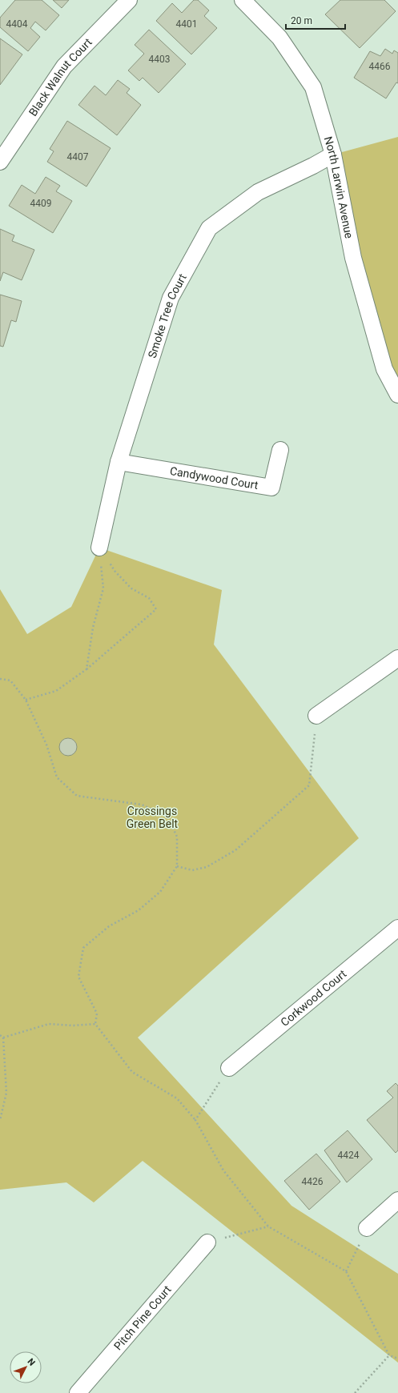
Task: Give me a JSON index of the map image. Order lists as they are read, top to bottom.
{
  "streets": {
    "street": [
      "Black Walnut Court",
      "North Larwin Avenue",
      "Smoke Tree Court",
      "Candywood Court",
      "Corkwood Court",
      "Pitch Pine Court"
    ]
  },
  "crossings": [
    ["North Larwin Avenue", "Smoke Tree Court"],
    ["Smoke Tree Court", "Candywood Court"]
  ],
  "parks": ["Crossings Green Belt"],
  "house_numbers": [
    "4404",
    "4401",
    "4403",
    "4466",
    "4407",
    "4409",
    "4424",
    "4426"
  ],
  "scale_bar": "20 m",
  "north": "top right"
}
